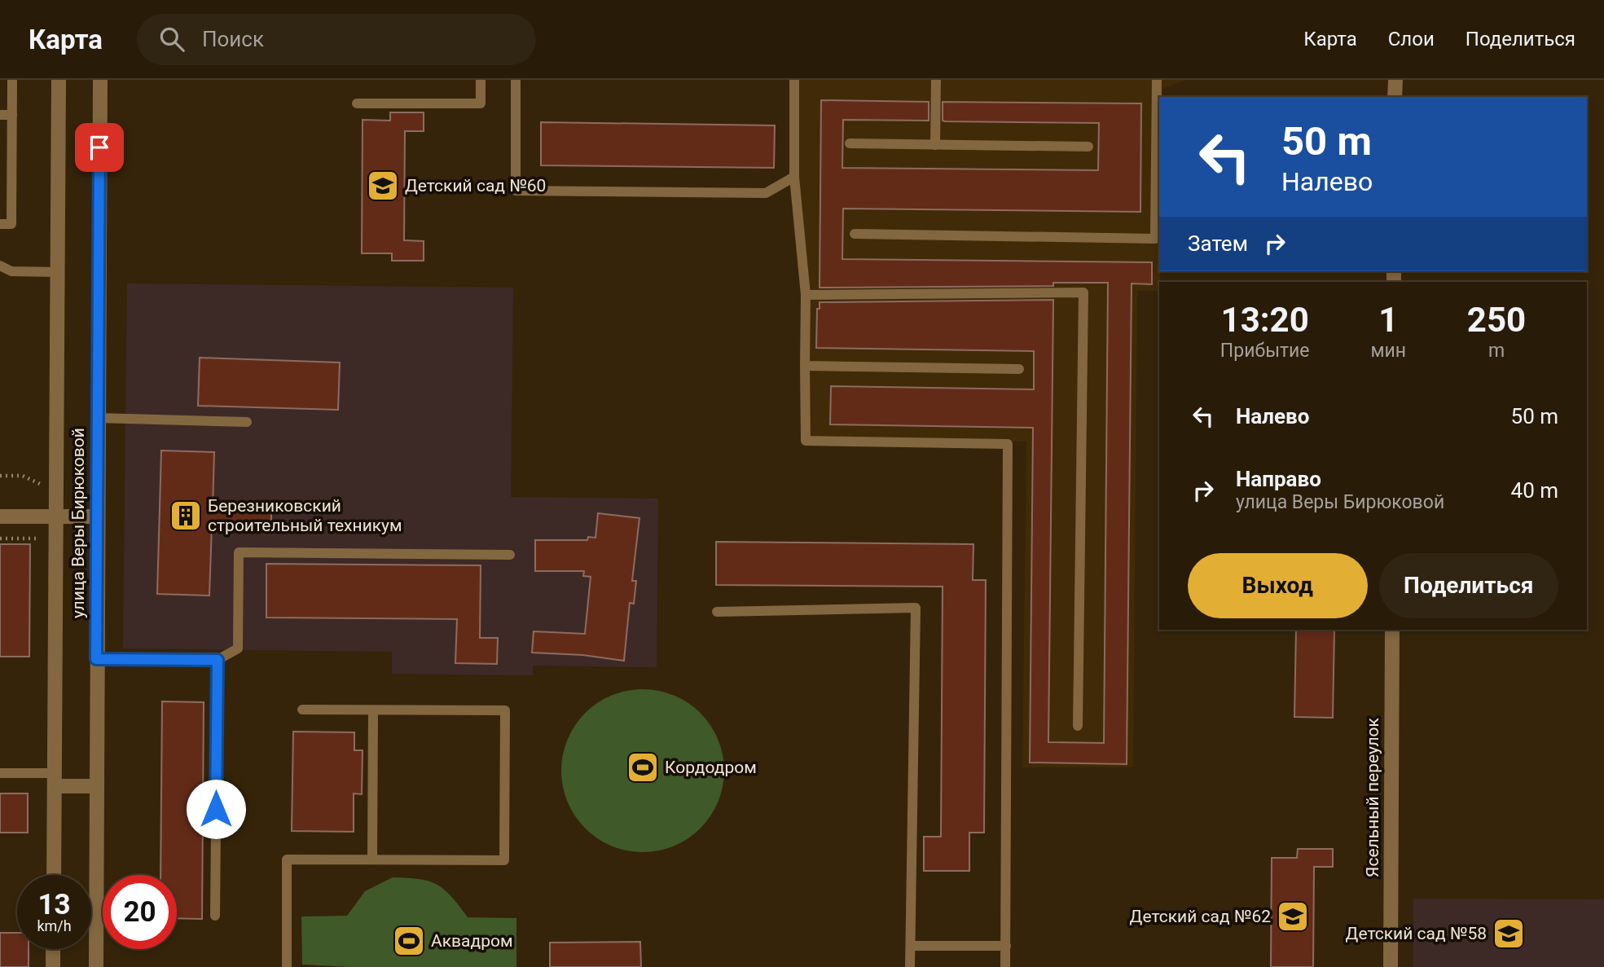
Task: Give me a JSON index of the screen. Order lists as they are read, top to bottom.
{
  "streets": {
    "street": ["улица Веры Бирюковой", "Ясельный переулок"]
  },
  "places": {
    "school or university": ["Детский сад №60", "Детский сад №62", "Детский сад №58"],
    "building": ["Березниковский строительный техникум"],
    "sports": ["Кордодром", "Аквадром"]
  },
  "page": {
    "header": "Карта",
    "search": "Поиск",
    "nav": ["Карта", "Слои", "Поделиться"],
    "turn": ["50 m", "Налево"],
    "then": "Затем",
    "eta": [
      "13:20",
      "Прибытие",
      "1",
      "мин",
      "250",
      "m"
    ],
    "list": [
      {
        "name": "Налево",
        "value": "50 m"
      },
      {
        "name": "Направо",
        "note": "улица Веры Бирюковой",
        "value": "40 m"
      }
    ],
    "buttons": ["Выход", "Поделиться"],
    "speed": "13 km/h",
    "limit": "20"
  }
}
